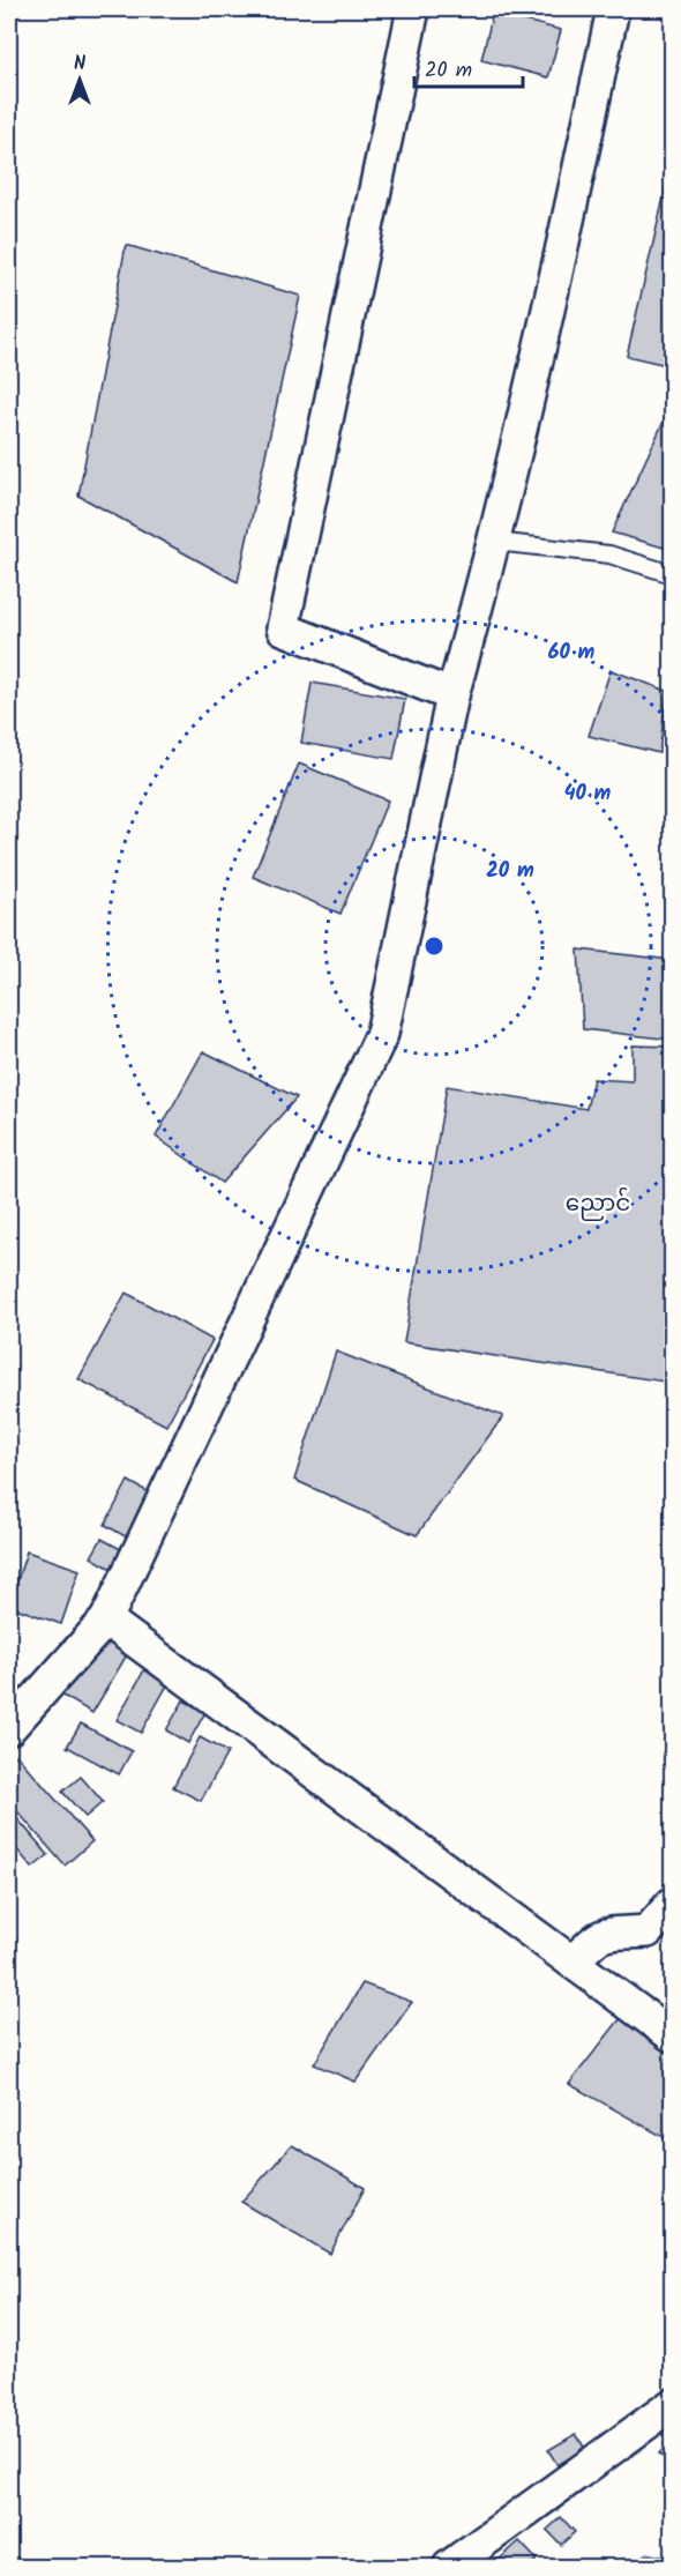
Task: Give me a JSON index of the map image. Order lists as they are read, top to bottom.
{
  "districts": ["ညောင်"],
  "scale_bar": "20 m",
  "north": "top",
  "rings": ["60 m", "40 m", "20 m"]
}
